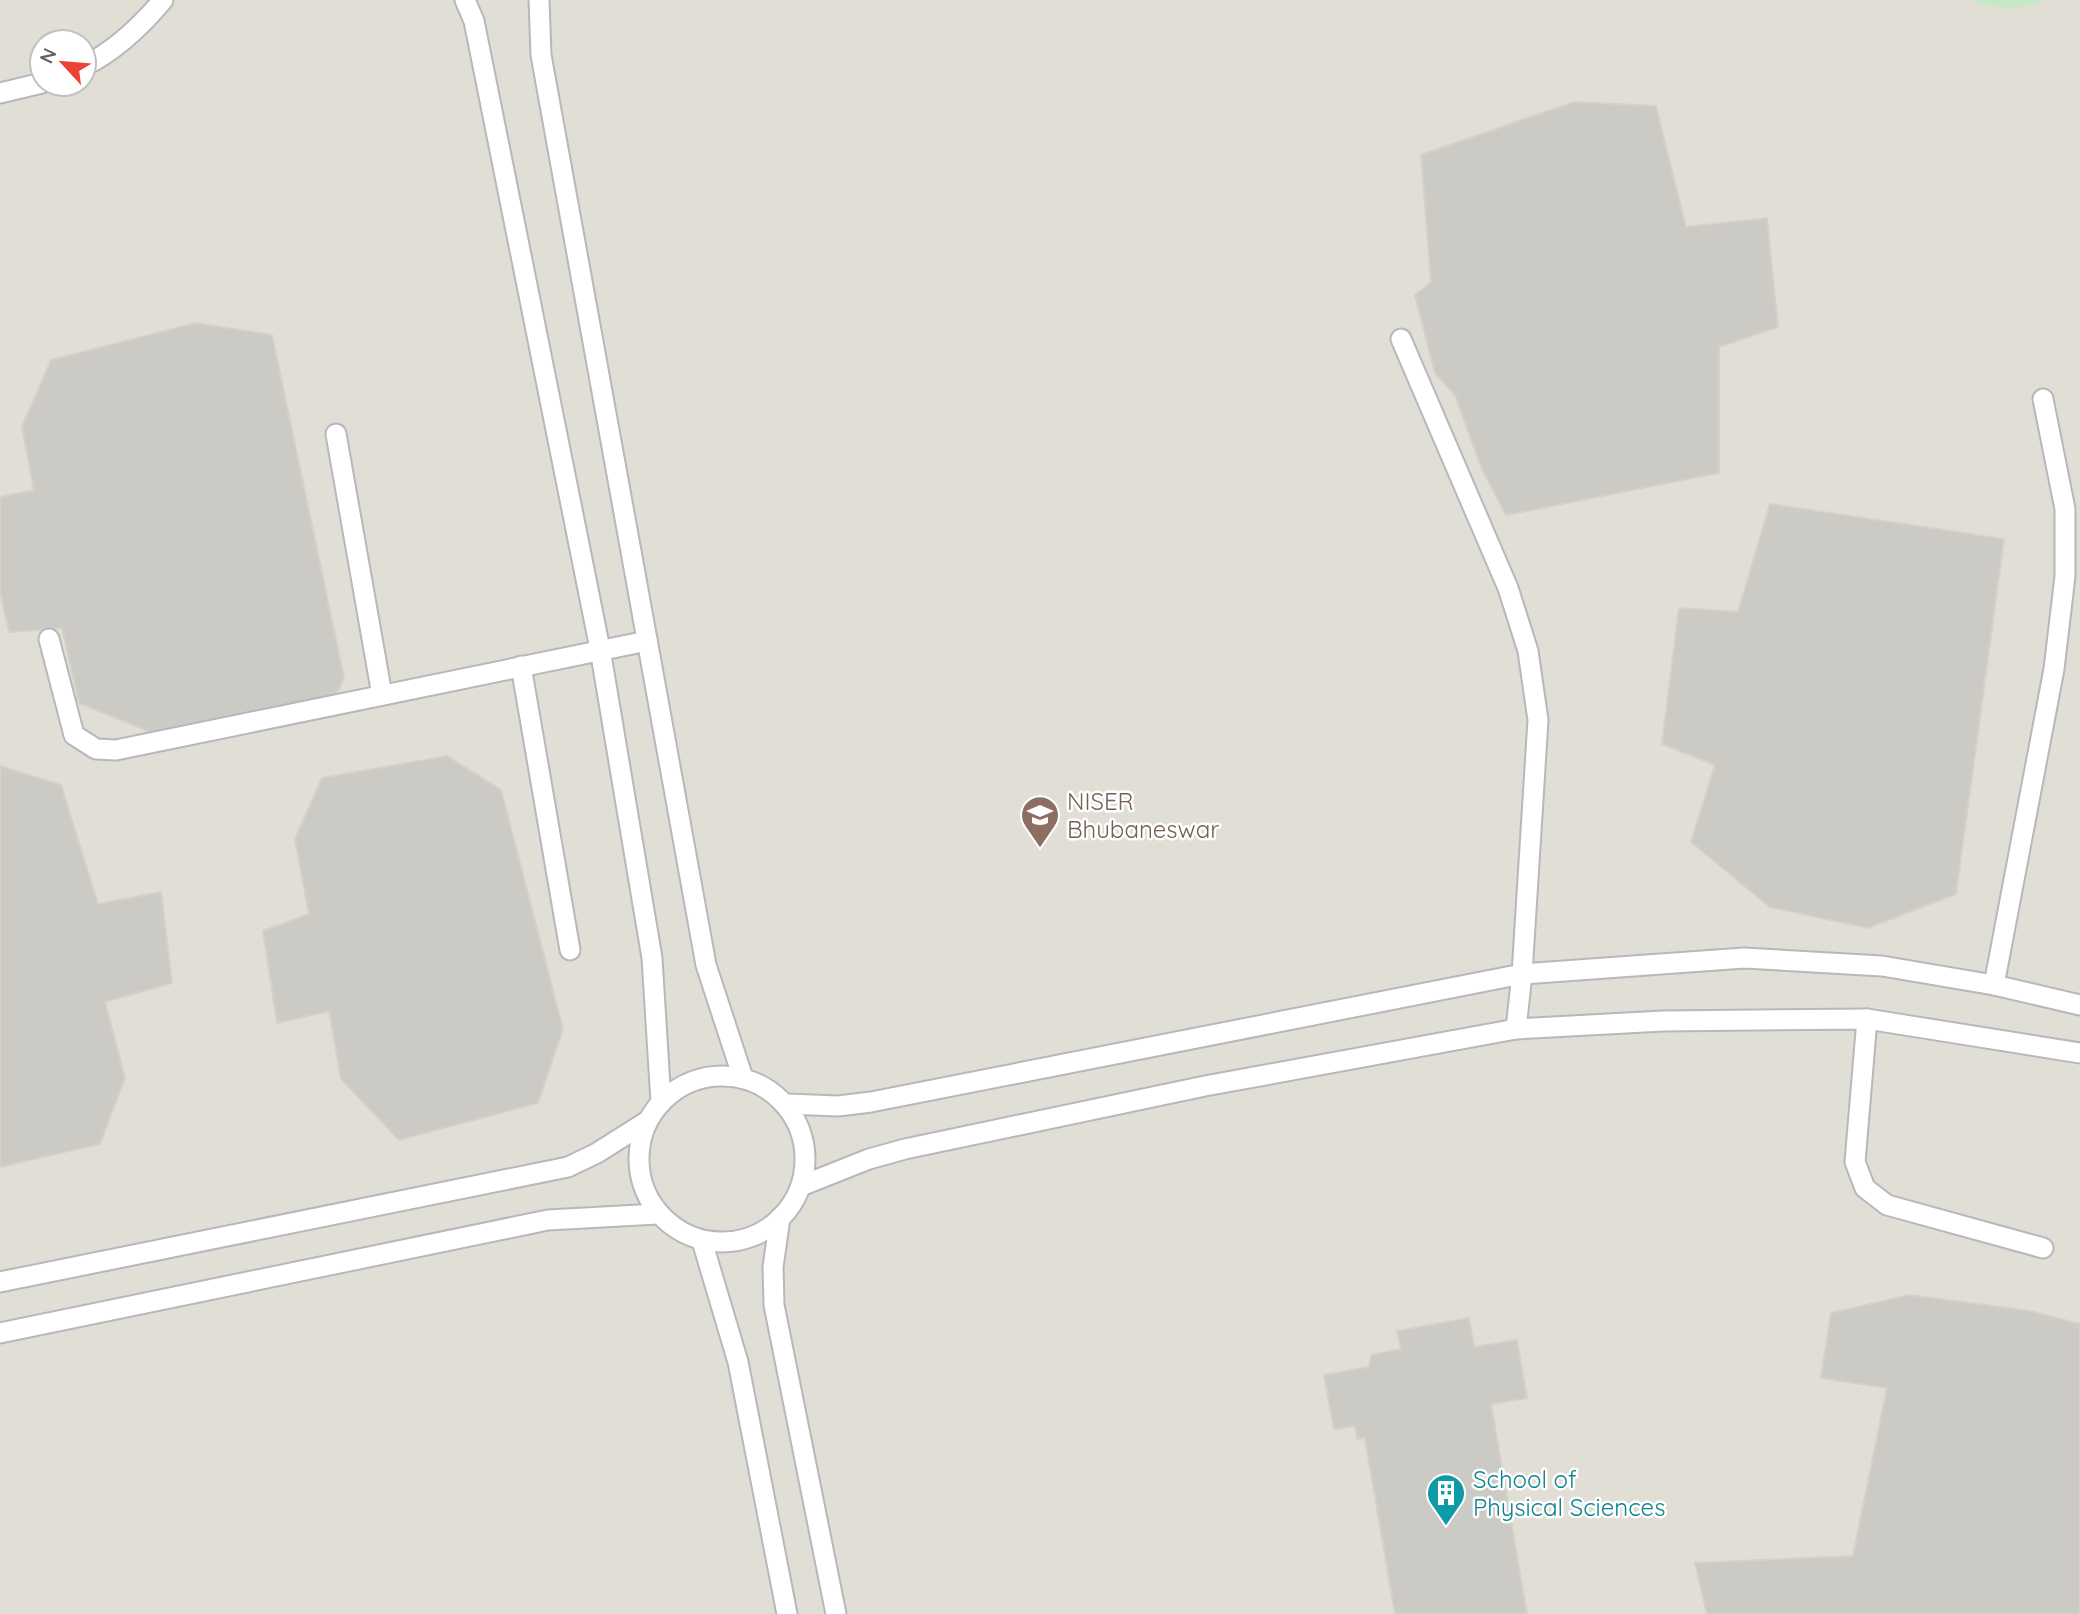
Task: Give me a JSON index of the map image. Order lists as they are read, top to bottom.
{
  "places": {
    "school or university": ["NISER Bhubaneswar"],
    "building": ["School of Physical Sciences"]
  },
  "north": "top left"
}
